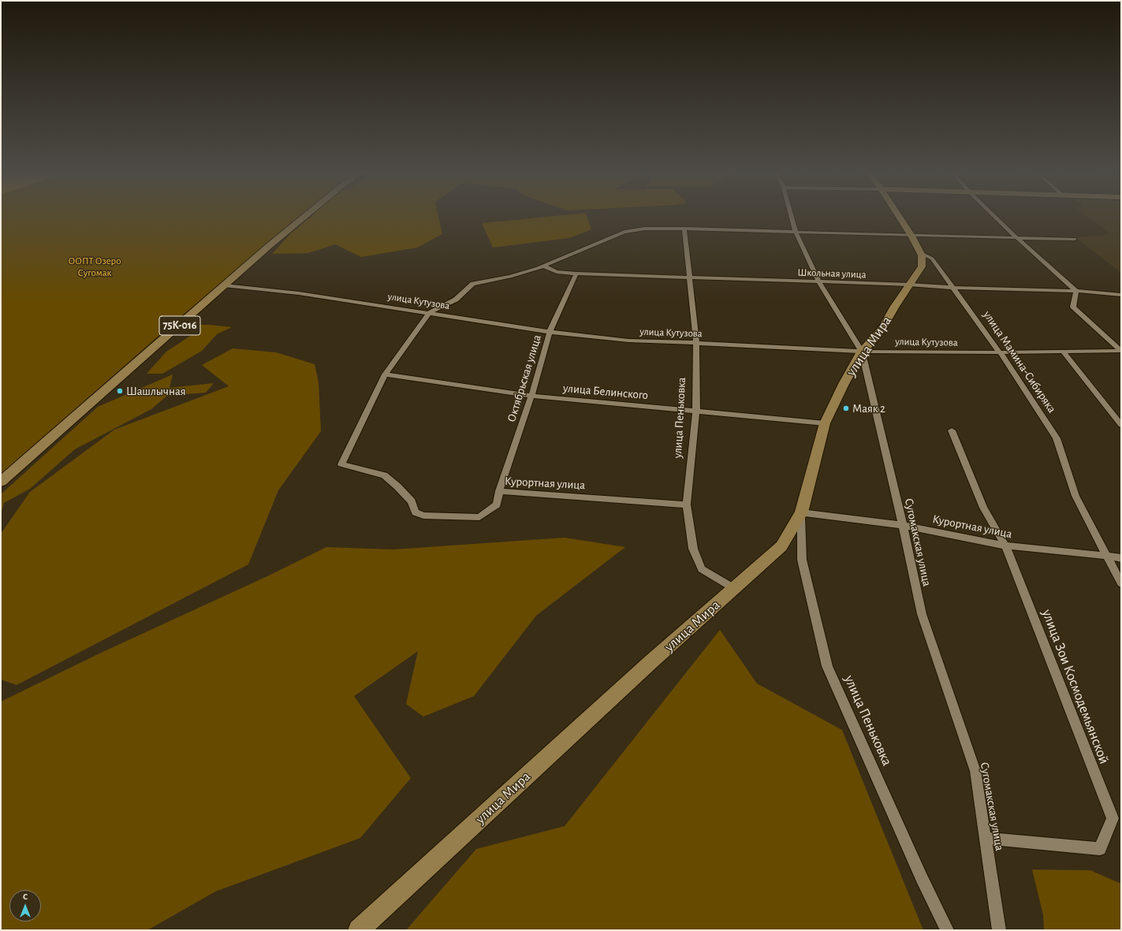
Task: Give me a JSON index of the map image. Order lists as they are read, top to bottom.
{
  "streets": {
    "main road": ["75К-016", "улица Мира"],
    "street": [
      "Школьная улица",
      "улица Кутузова",
      "улица Мамина-Сибиряка",
      "Октябрьская улица",
      "улица Белинского",
      "улица Пеньковка",
      "Курортная улица",
      "Сугомакская улица",
      "улица Зои Космодемьянской"
    ]
  },
  "crossings": [
    ["Школьная улица", "улица Мира"],
    ["Школьная улица", "улица Мамина-Сибиряка"],
    ["Школьная улица", "Октябрьская улица"],
    ["Школьная улица", "улица Пеньковка"],
    ["Школьная улица", "Сугомакская улица"],
    ["улица Кутузова", "75К-016"],
    ["улица Кутузова", "улица Мира"],
    ["улица Кутузова", "улица Мамина-Сибиряка"],
    ["улица Кутузова", "Октябрьская улица"],
    ["улица Кутузова", "улица Пеньковка"],
    ["улица Кутузова", "Сугомакская улица"],
    ["улица Мира", "улица Мамина-Сибиряка"],
    ["улица Мира", "улица Белинского"],
    ["улица Мира", "улица Пеньковка"],
    ["улица Мира", "Курортная улица"],
    ["улица Мира", "Сугомакская улица"],
    ["улица Мамина-Сибиряка", "Курортная улица"],
    ["Октябрьская улица", "улица Белинского"],
    ["Октябрьская улица", "Курортная улица"],
    ["улица Белинского", "улица Пеньковка"],
    ["улица Белинского", "Курортная улица"],
    ["улица Пеньковка", "Курортная улица"],
    ["Курортная улица", "Сугомакская улица"],
    ["Курортная улица", "улица Зои Космодемьянской"],
    ["Сугомакская улица", "улица Зои Космодемьянской"]
  ],
  "parks": ["ООПТ Озеро Сугомак"],
  "places": ["Шашлычная", "Маяк 2"],
  "north": "top"
}
